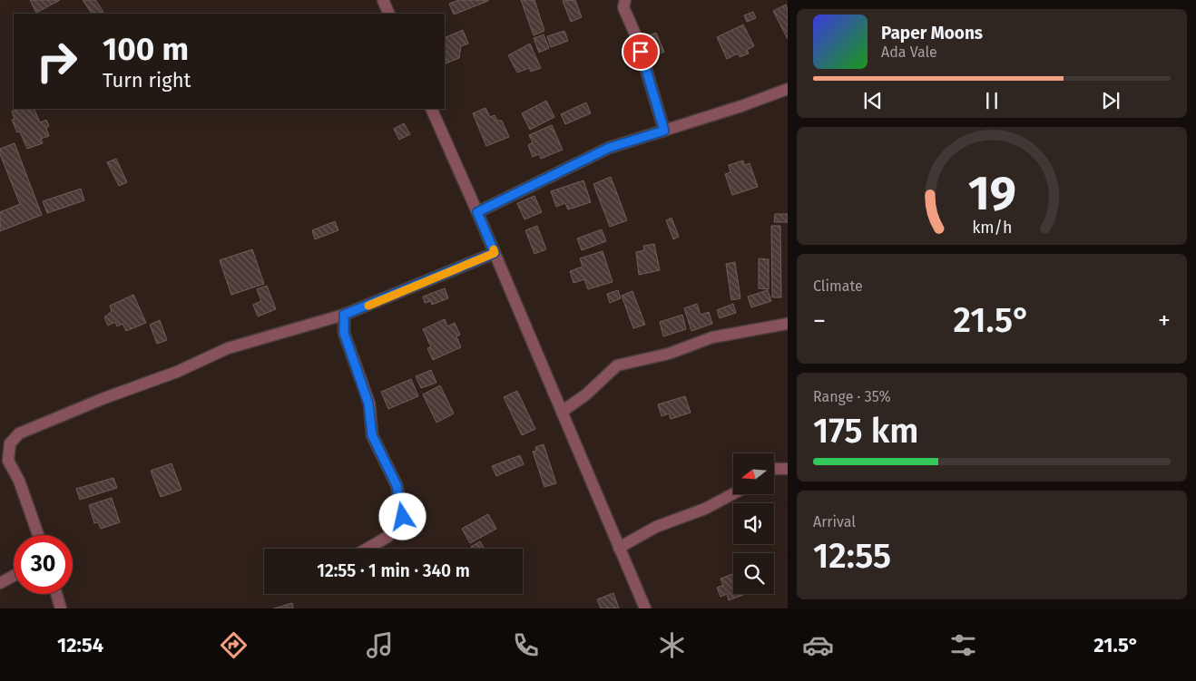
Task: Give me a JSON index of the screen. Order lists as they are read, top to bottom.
{
  "north": "left",
  "page": {
    "turn": ["100 m", "Turn right"],
    "song": ["Paper Moons", "Ada Vale"],
    "tile": [
      "Climate",
      ["Range · 35%", "175 km"],
      ["Arrival", "12:55"]
    ],
    "heat": ["−", "21.5°", "+"],
    "limit": "30",
    "trip": "12:55 · 1 min · 340 m",
    "tabs": ["12:54", "21.5°"],
    "gauge": ["19", "km/h"]
  }
}
